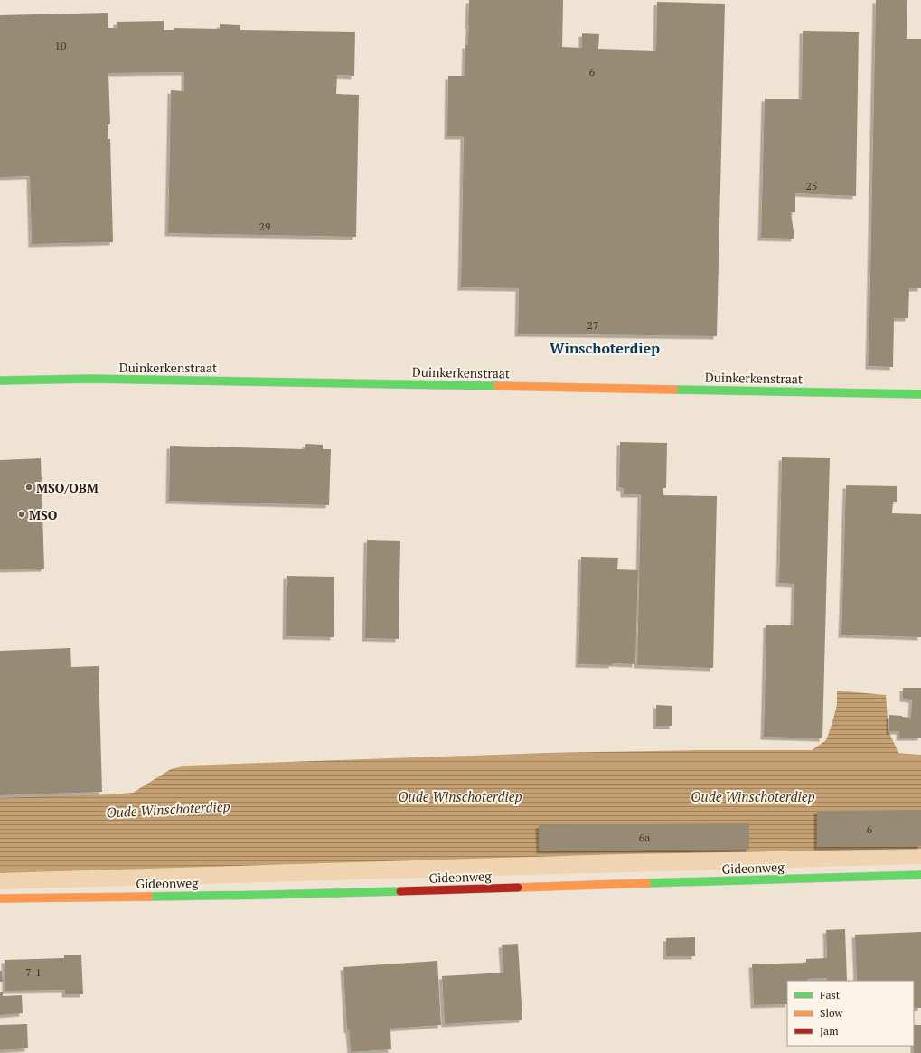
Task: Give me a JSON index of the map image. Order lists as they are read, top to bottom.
{
  "streets": {
    "main road": ["Duinkerkenstraat", "Gideonweg"]
  },
  "districts": ["Winschoterdiep"],
  "water": ["Oude Winschoterdiep"],
  "places": ["MSO/OBM", "MSO"],
  "house_numbers": [
    "10",
    "6",
    "25",
    "29",
    "27",
    "6",
    "6a",
    "7-1"
  ],
  "legend": ["Fast", "Slow", "Jam"]
}
